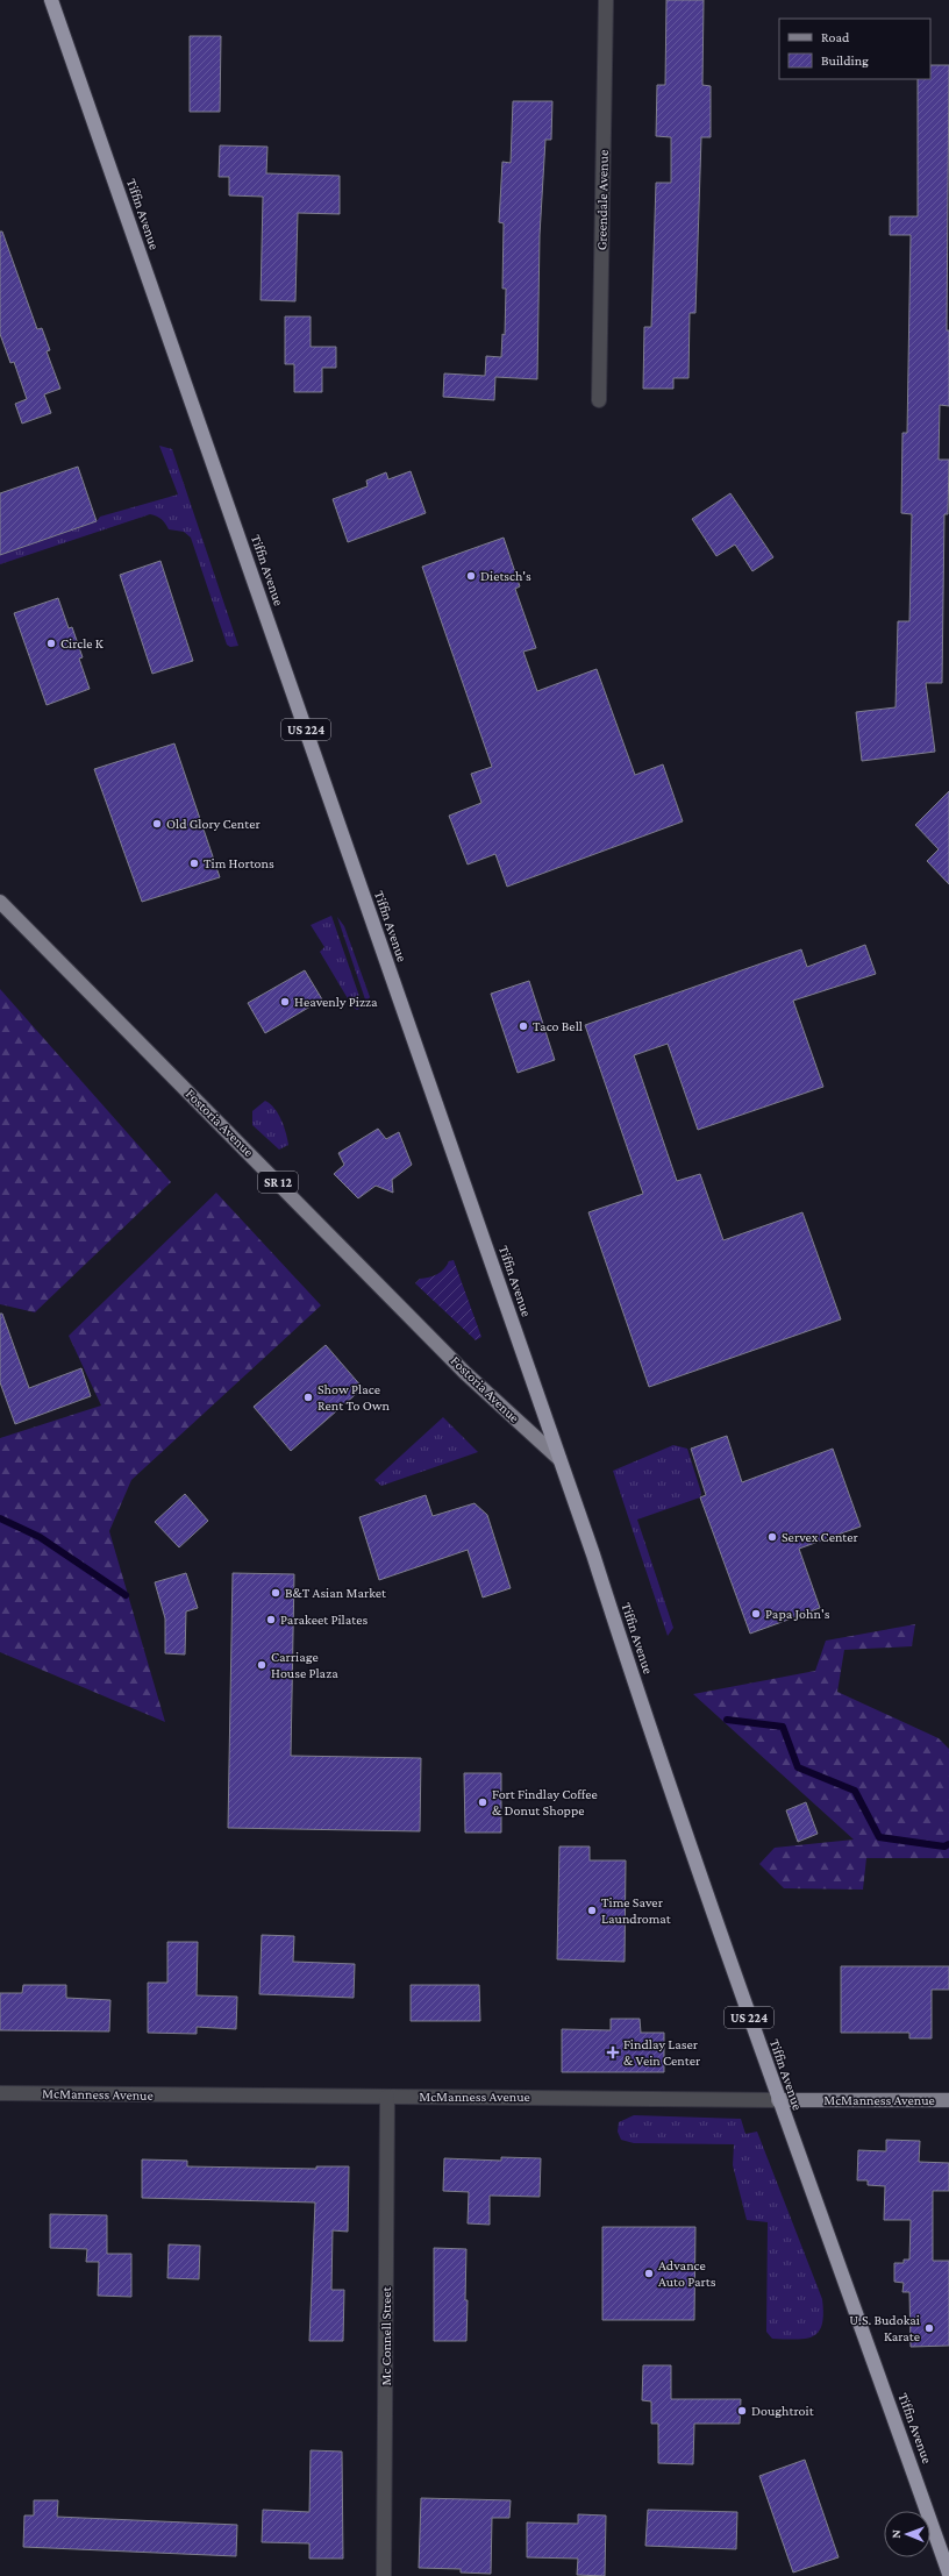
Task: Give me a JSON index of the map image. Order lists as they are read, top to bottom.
{
  "streets": {
    "highway": ["Tiffin Avenue", "US 224"],
    "main road": ["Fostoria Avenue", "SR 12", "McManness Avenue"],
    "street": ["Greendale Avenue", "Mc Connell Street"]
  },
  "crossings": [
    ["Tiffin Avenue", "Fostoria Avenue"],
    ["Tiffin Avenue", "McManness Avenue"],
    ["McManness Avenue", "Mc Connell Street"]
  ],
  "places": {
    "other": [
      "Dietsch's",
      "Circle K",
      "Old Glory Center",
      "Tim Hortons",
      "Heavenly Pizza",
      "Taco Bell",
      "Show Place Rent To Own",
      "Servex Center",
      "B&T Asian Market",
      "Papa John's",
      "Parakeet Pilates",
      "Carriage House Plaza",
      "Fort Findlay Coffee & Donut Shoppe",
      "Time Saver Laundromat",
      "Advance Auto Parts",
      "U.S. Budokai Karate",
      "Doughtroit"
    ],
    "health": ["Findlay Laser & Vein Center"]
  },
  "legend": ["Road", "Building"],
  "north": "left"
}
